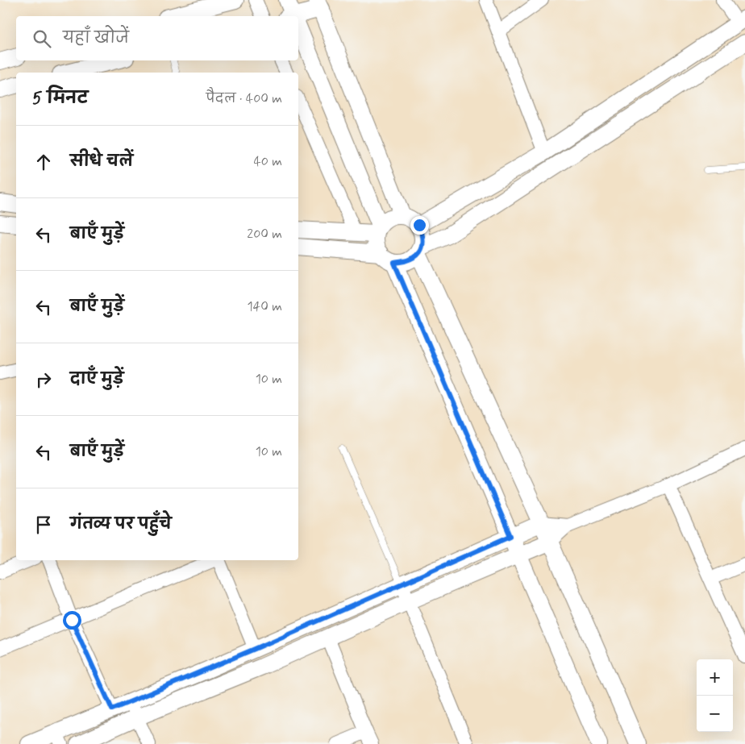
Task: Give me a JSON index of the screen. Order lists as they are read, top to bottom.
{
  "page": {
    "search": "यहाँ खोजें",
    "heading": ["5 मिनट", "पैदल · 400 m"],
    "list": [
      ["सीधे चलें", "40 m"],
      ["बाएँ मुड़ें", "200 m"],
      ["बाएँ मुड़ें", "140 m"],
      ["दाएँ मुड़ें", "10 m"],
      ["बाएँ मुड़ें", "10 m"],
      "गंतव्य पर पहुँचे"
    ],
    "map_buttons": ["+", "−"]
  }
}
